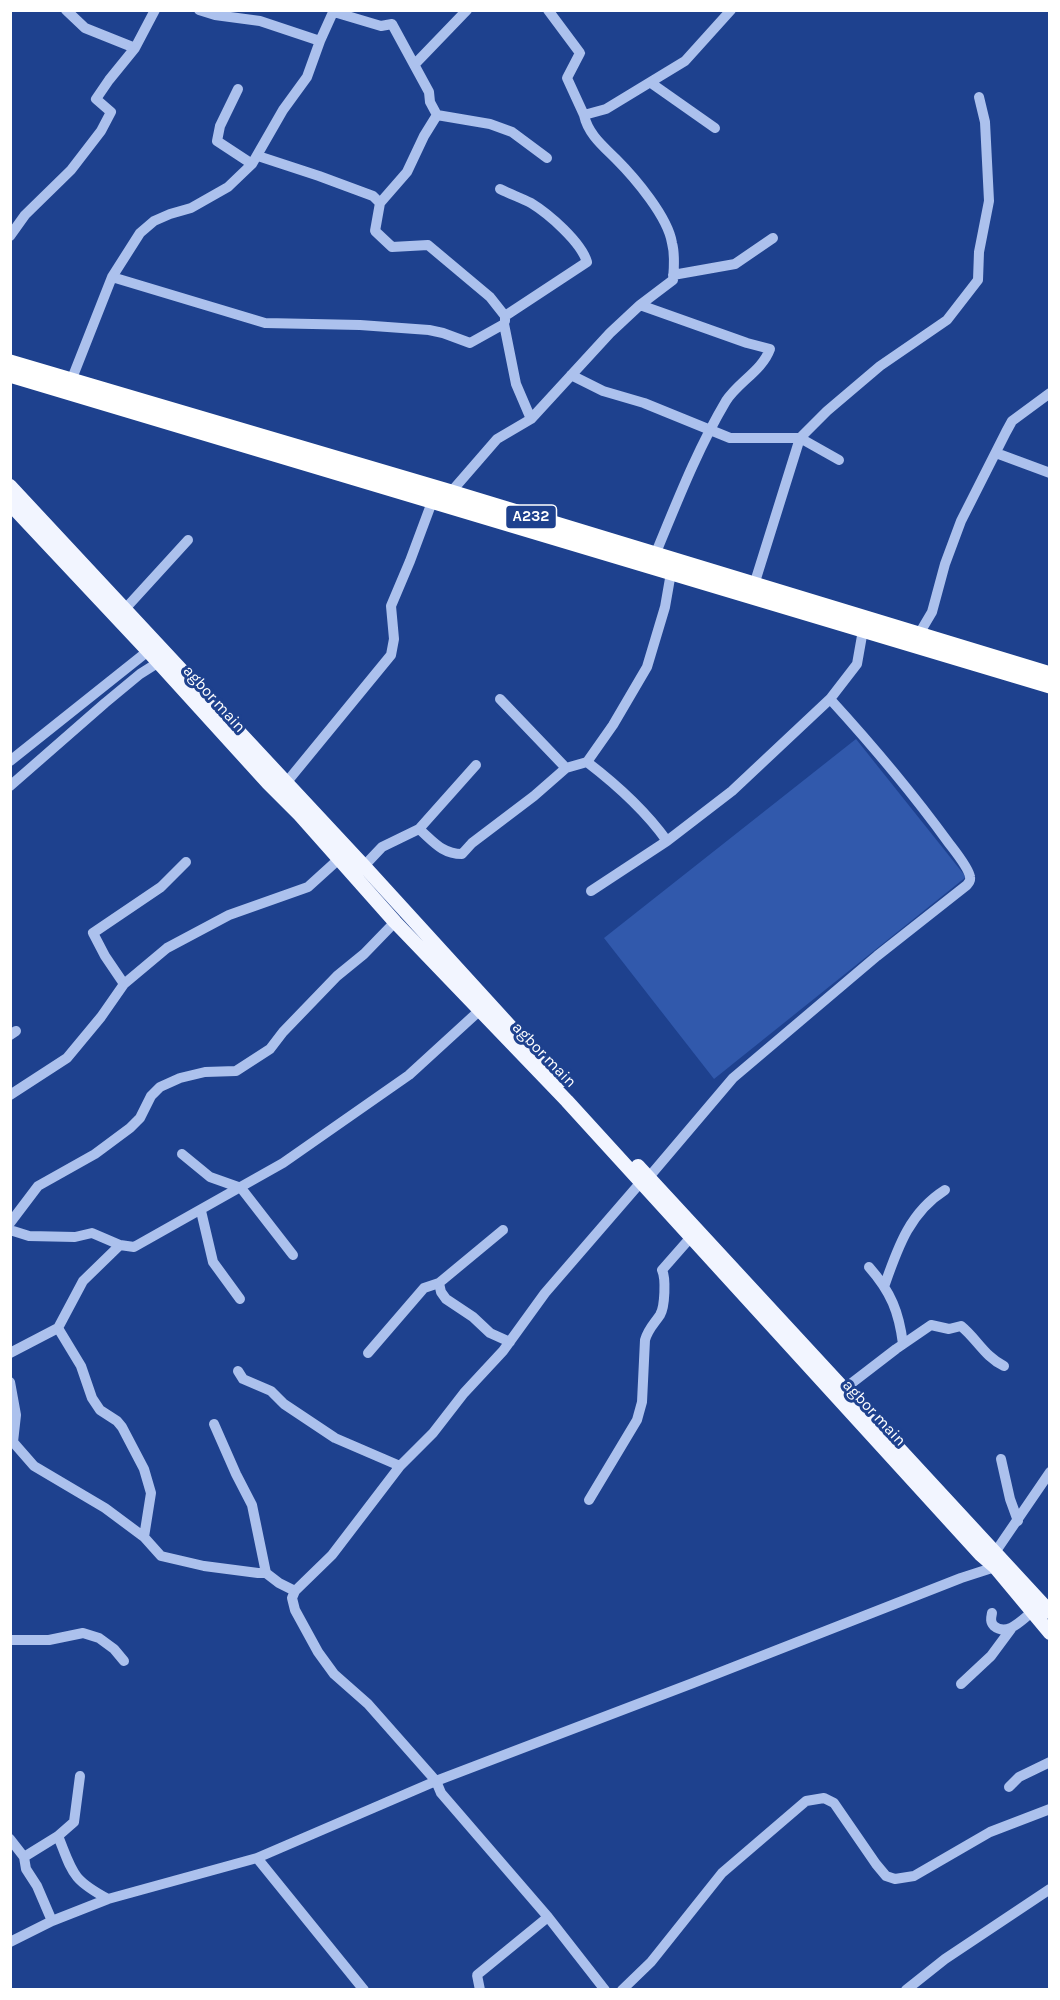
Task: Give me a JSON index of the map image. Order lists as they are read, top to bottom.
{
  "streets": {
    "highway": ["A232"],
    "main road": ["agbor main"]
  }
}
